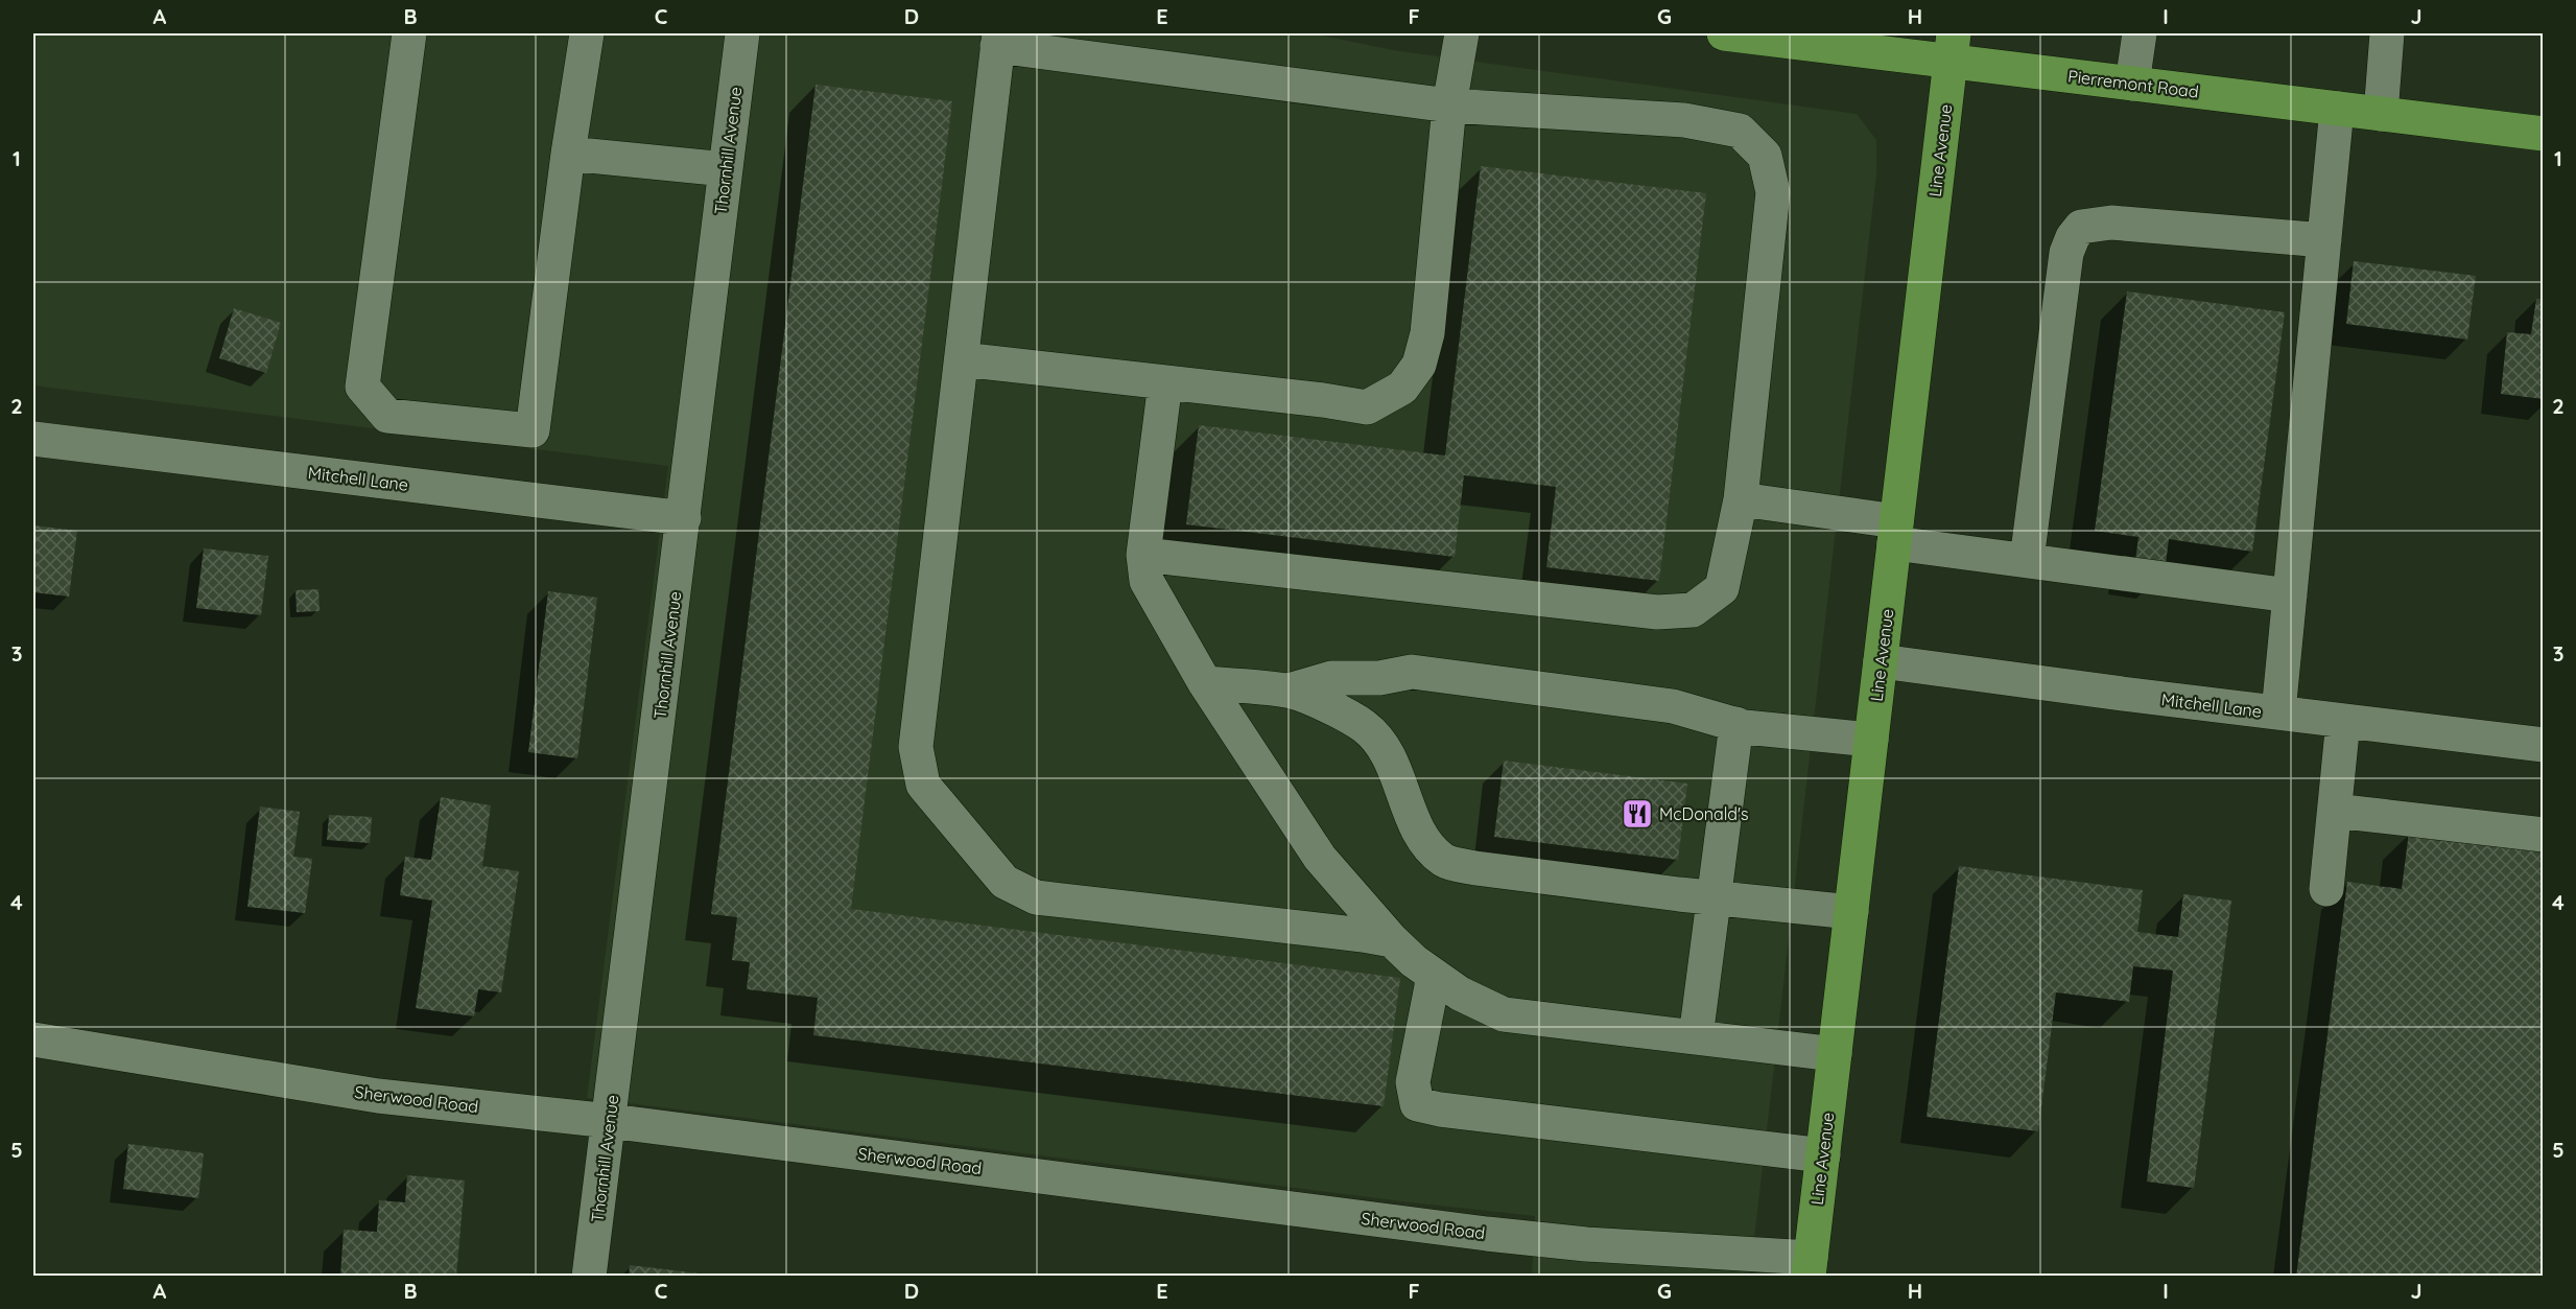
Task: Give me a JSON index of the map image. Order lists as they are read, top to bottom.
{
  "streets": {
    "main road": ["Pierremont Road", "Line Avenue"],
    "street": ["Thornhill Avenue", "Mitchell Lane", "Sherwood Road"]
  },
  "crossings": [
    ["Pierremont Road", "Line Avenue"],
    ["Thornhill Avenue", "Mitchell Lane"],
    ["Thornhill Avenue", "Sherwood Road"],
    ["Line Avenue", "Mitchell Lane"],
    ["Line Avenue", "Sherwood Road"]
  ],
  "places": {
    "restaurant": ["McDonald's"]
  },
  "grid": {
    "columns": [
      "A",
      "B",
      "C",
      "D",
      "E",
      "F",
      "G",
      "H",
      "I",
      "J"
    ],
    "rows": [
      "1",
      "2",
      "3",
      "4",
      "5"
    ]
  }
}
